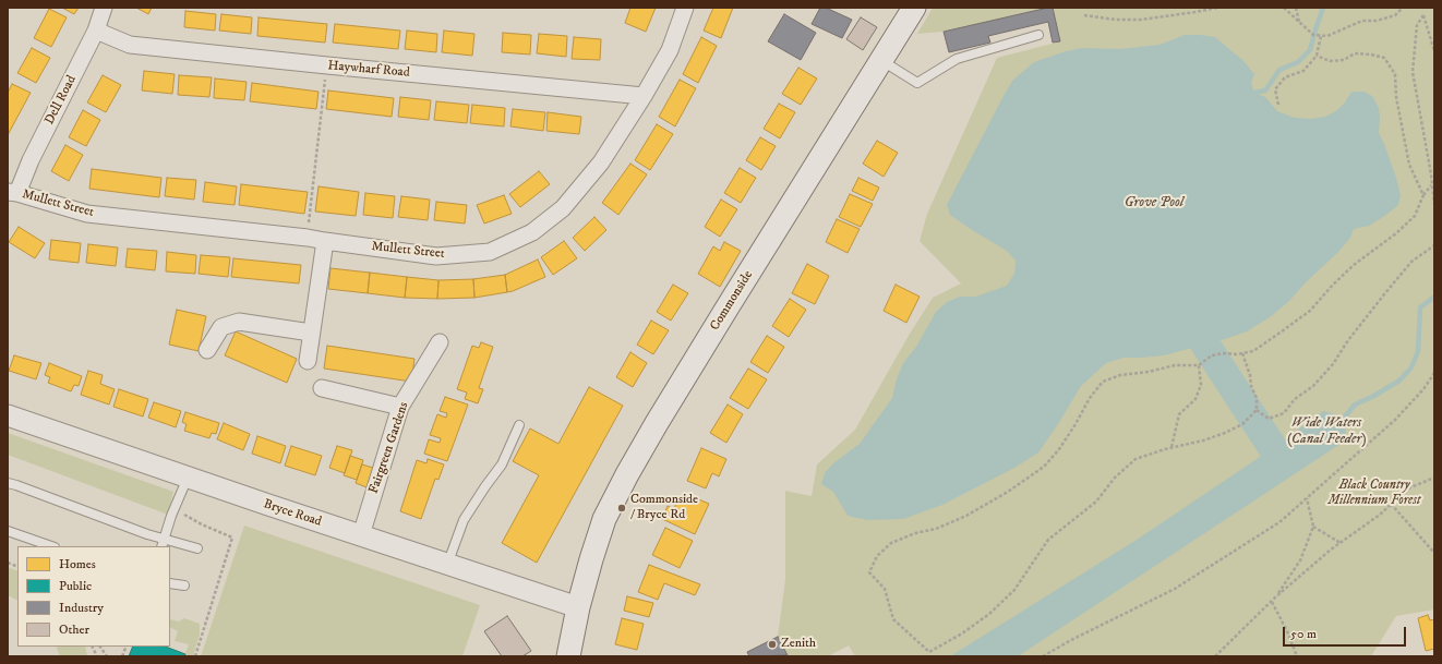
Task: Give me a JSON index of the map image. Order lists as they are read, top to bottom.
{
  "streets": {
    "main road": ["Commonside"],
    "street": [
      "Haywharf Road",
      "Dell Road",
      "Mullett Street",
      "Fairgreen Gardens",
      "Bryce Road"
    ]
  },
  "crossings": [
    ["Haywharf Road", "Dell Road"],
    ["Haywharf Road", "Mullett Street"],
    ["Dell Road", "Mullett Street"],
    ["Commonside", "Bryce Road"],
    ["Fairgreen Gardens", "Bryce Road"]
  ],
  "water": ["Grove Pool", "Wide Waters (Canal Feeder)"],
  "parks": ["Black Country Millennium Forest"],
  "places": ["Commonside / Bryce Rd", "Zenith"],
  "legend": [
    "Homes",
    "Public",
    "Industry",
    "Other"
  ],
  "scale_bar": "50 m"
}
